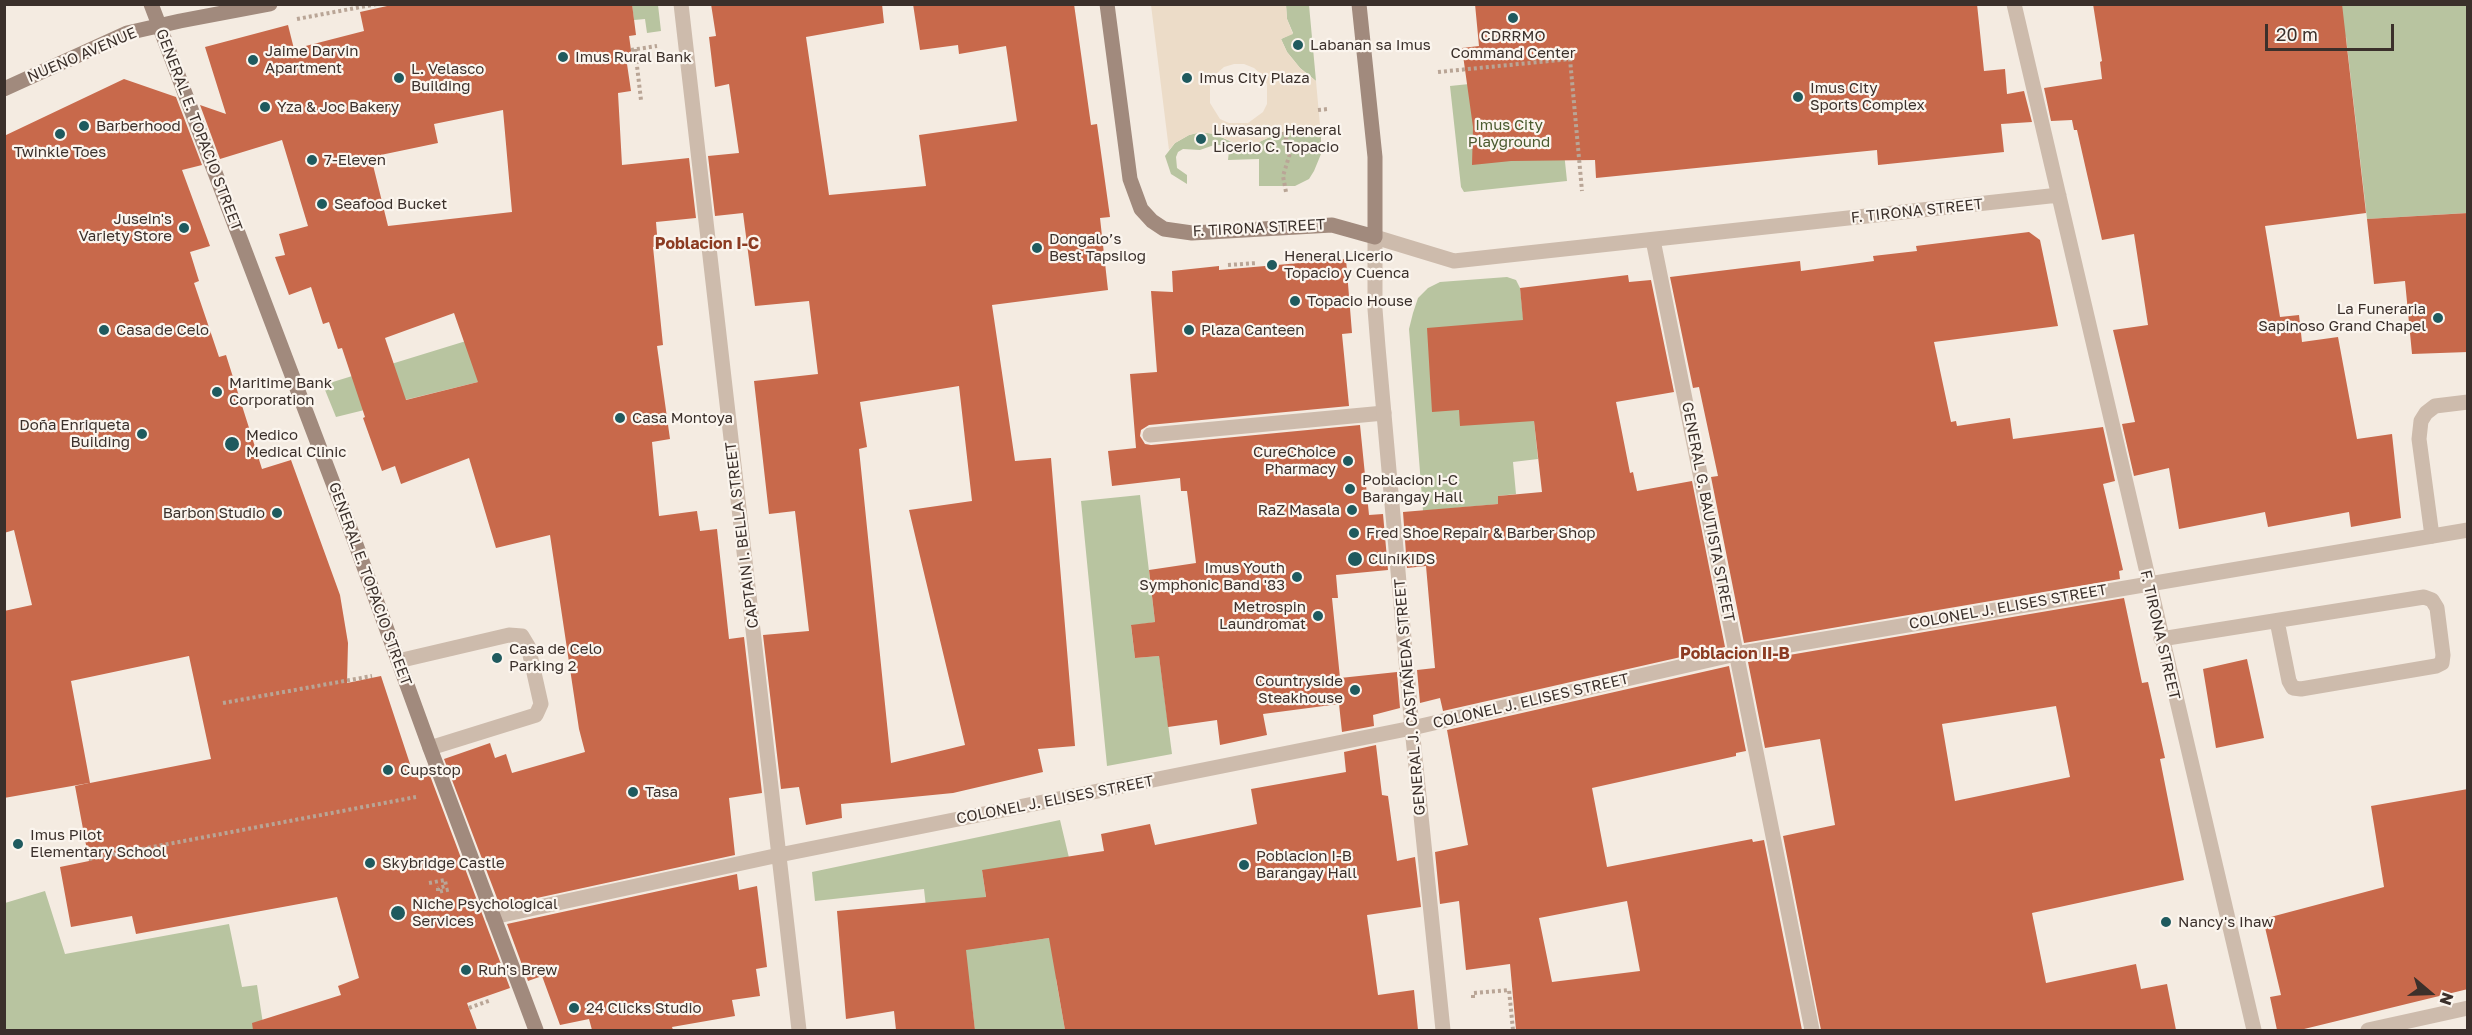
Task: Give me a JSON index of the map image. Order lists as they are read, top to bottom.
{
  "streets": {
    "main road": [
      "NUENO AVENUE",
      "GENERAL E. TOPACIO STREET",
      "F. TIRONA STREET",
      "GENERAL J. CASTAÑEDA STREET"
    ],
    "street": ["GENERAL G. BAUTISTA STREET", "CAPTAIN I. BELLA STREET", "COLONEL J. ELISES STREET"]
  },
  "crossings": [
    ["NUENO AVENUE", "GENERAL E. TOPACIO STREET"],
    ["GENERAL E. TOPACIO STREET", "COLONEL J. ELISES STREET"],
    ["F. TIRONA STREET", "GENERAL G. BAUTISTA STREET"],
    ["F. TIRONA STREET", "COLONEL J. ELISES STREET"],
    ["F. TIRONA STREET", "GENERAL J. CASTAÑEDA STREET"],
    ["GENERAL G. BAUTISTA STREET", "COLONEL J. ELISES STREET"],
    ["CAPTAIN I. BELLA STREET", "COLONEL J. ELISES STREET"],
    ["COLONEL J. ELISES STREET", "GENERAL J. CASTAÑEDA STREET"]
  ],
  "districts": ["Poblacion I-C", "Poblacion II-B"],
  "parks": ["Imus City Playground"],
  "places": [
    "CDRRMO Command Center",
    "Labanan sa Imus",
    "Imus Rural Bank",
    "Jaime Darvin Apartment",
    "L. Velasco Building",
    "Imus City Plaza",
    "Imus City Sports Complex",
    "Yza & Joc Bakery",
    "Barberhood",
    "Twinkle Toes",
    "Liwasang Heneral Licerio C. Topacio",
    "7-Eleven",
    "Seafood Bucket",
    "Jusein's Variety Store",
    "Dongalo’s Best Tapsilog",
    "Heneral Licerio Topacio y Cuenca",
    "Topacio House",
    "La Funeraria Sapinoso Grand Chapel",
    "Casa de Celo",
    "Plaza Canteen",
    "Maritime Bank Corporation",
    "Casa Montoya",
    "Doña Enriqueta Building",
    "Medico Medical Clinic",
    "CureChoice Pharmacy",
    "Poblacion I-C Barangay Hall",
    "RaZ Masala",
    "Barbon Studio",
    "Fred Shoe Repair & Barber Shop",
    "CliniKIDS",
    "Imus Youth Symphonic Band '83",
    "Metrospin Laundromat",
    "Casa de Celo Parking 2",
    "Countryside Steakhouse",
    "Cupstop",
    "Tasa",
    "Imus Pilot Elementary School",
    "Skybridge Castle",
    "Poblacion I-B Barangay Hall",
    "Niche Psychological Services",
    "Nancy's Ihaw",
    "Ruh's Brew",
    "24 Clicks Studio"
  ],
  "scale_bar": "20 m",
  "north": "right"
}
